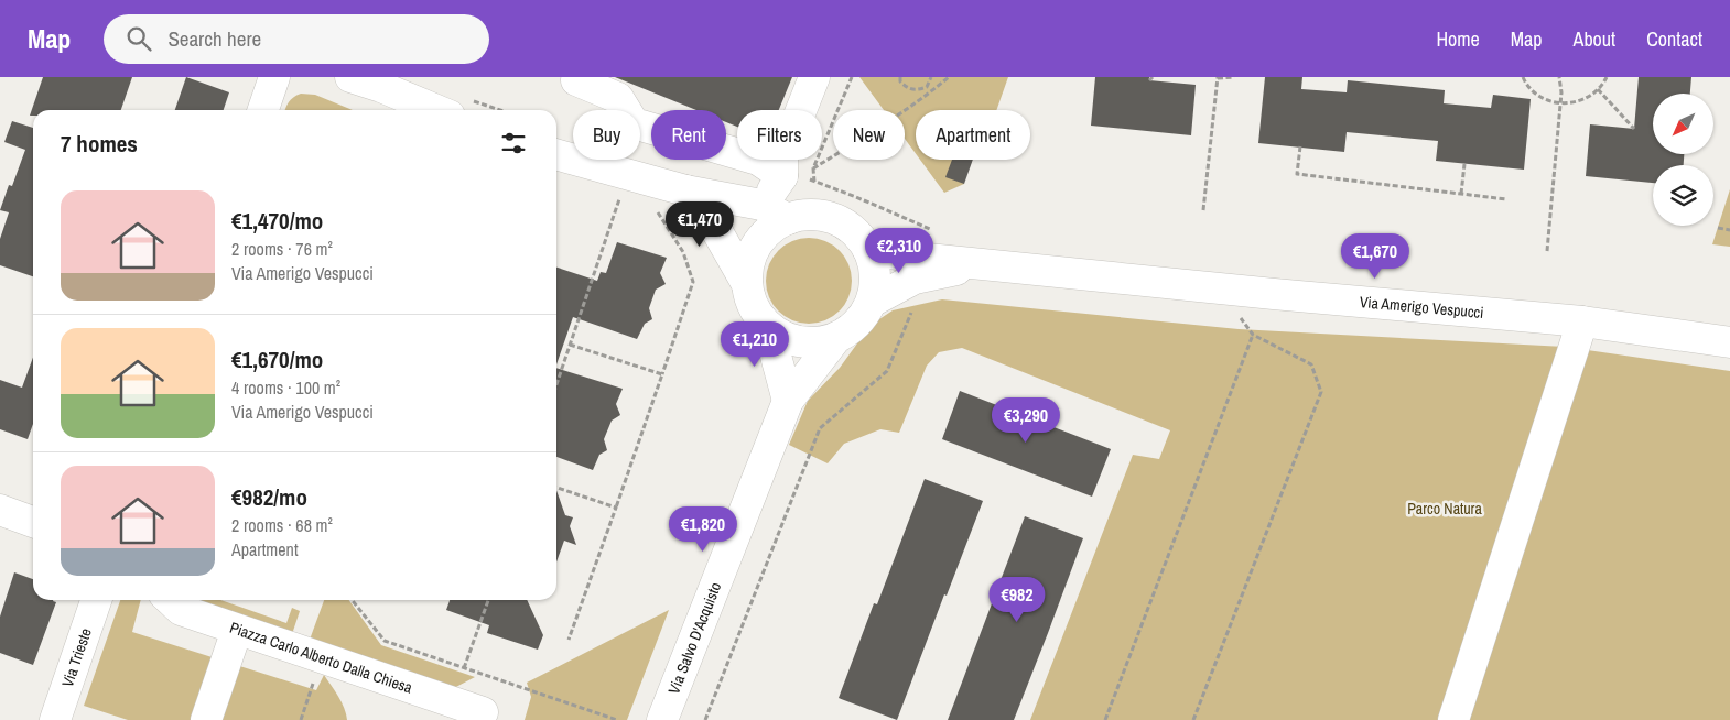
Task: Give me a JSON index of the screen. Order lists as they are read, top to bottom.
{
  "streets": {
    "street": [
      "Via Amerigo Vespucci",
      "Via Salvo D'Acquisto",
      "Via Trieste",
      "Piazza Carlo Alberto Dalla Chiesa"
    ]
  },
  "crossings": [
    ["Via Amerigo Vespucci", "Via Salvo D'Acquisto"]
  ],
  "parks": ["Parco Natura"],
  "north": "bottom left",
  "page": {
    "header": "Map",
    "search": "Search here",
    "nav": [
      "Home",
      "Map",
      "About",
      "Contact"
    ],
    "chip": [
      "Buy",
      "Rent",
      "Filters",
      "New",
      "Apartment"
    ],
    "heading": "7 homes",
    "list": [
      {
        "name": "€1,470/mo",
        "note": "2 rooms · 76 m² · Via Amerigo Vespucci"
      },
      {
        "name": "€1,670/mo",
        "note": "4 rooms · 100 m² · Via Amerigo Vespucci"
      },
      {
        "name": "€982/mo",
        "note": "2 rooms · 68 m² · Apartment"
      }
    ],
    "price": [
      "€1,470",
      "€2,310",
      "€1,670",
      "€1,210",
      "€3,290",
      "€1,820",
      "€982"
    ]
  }
}
